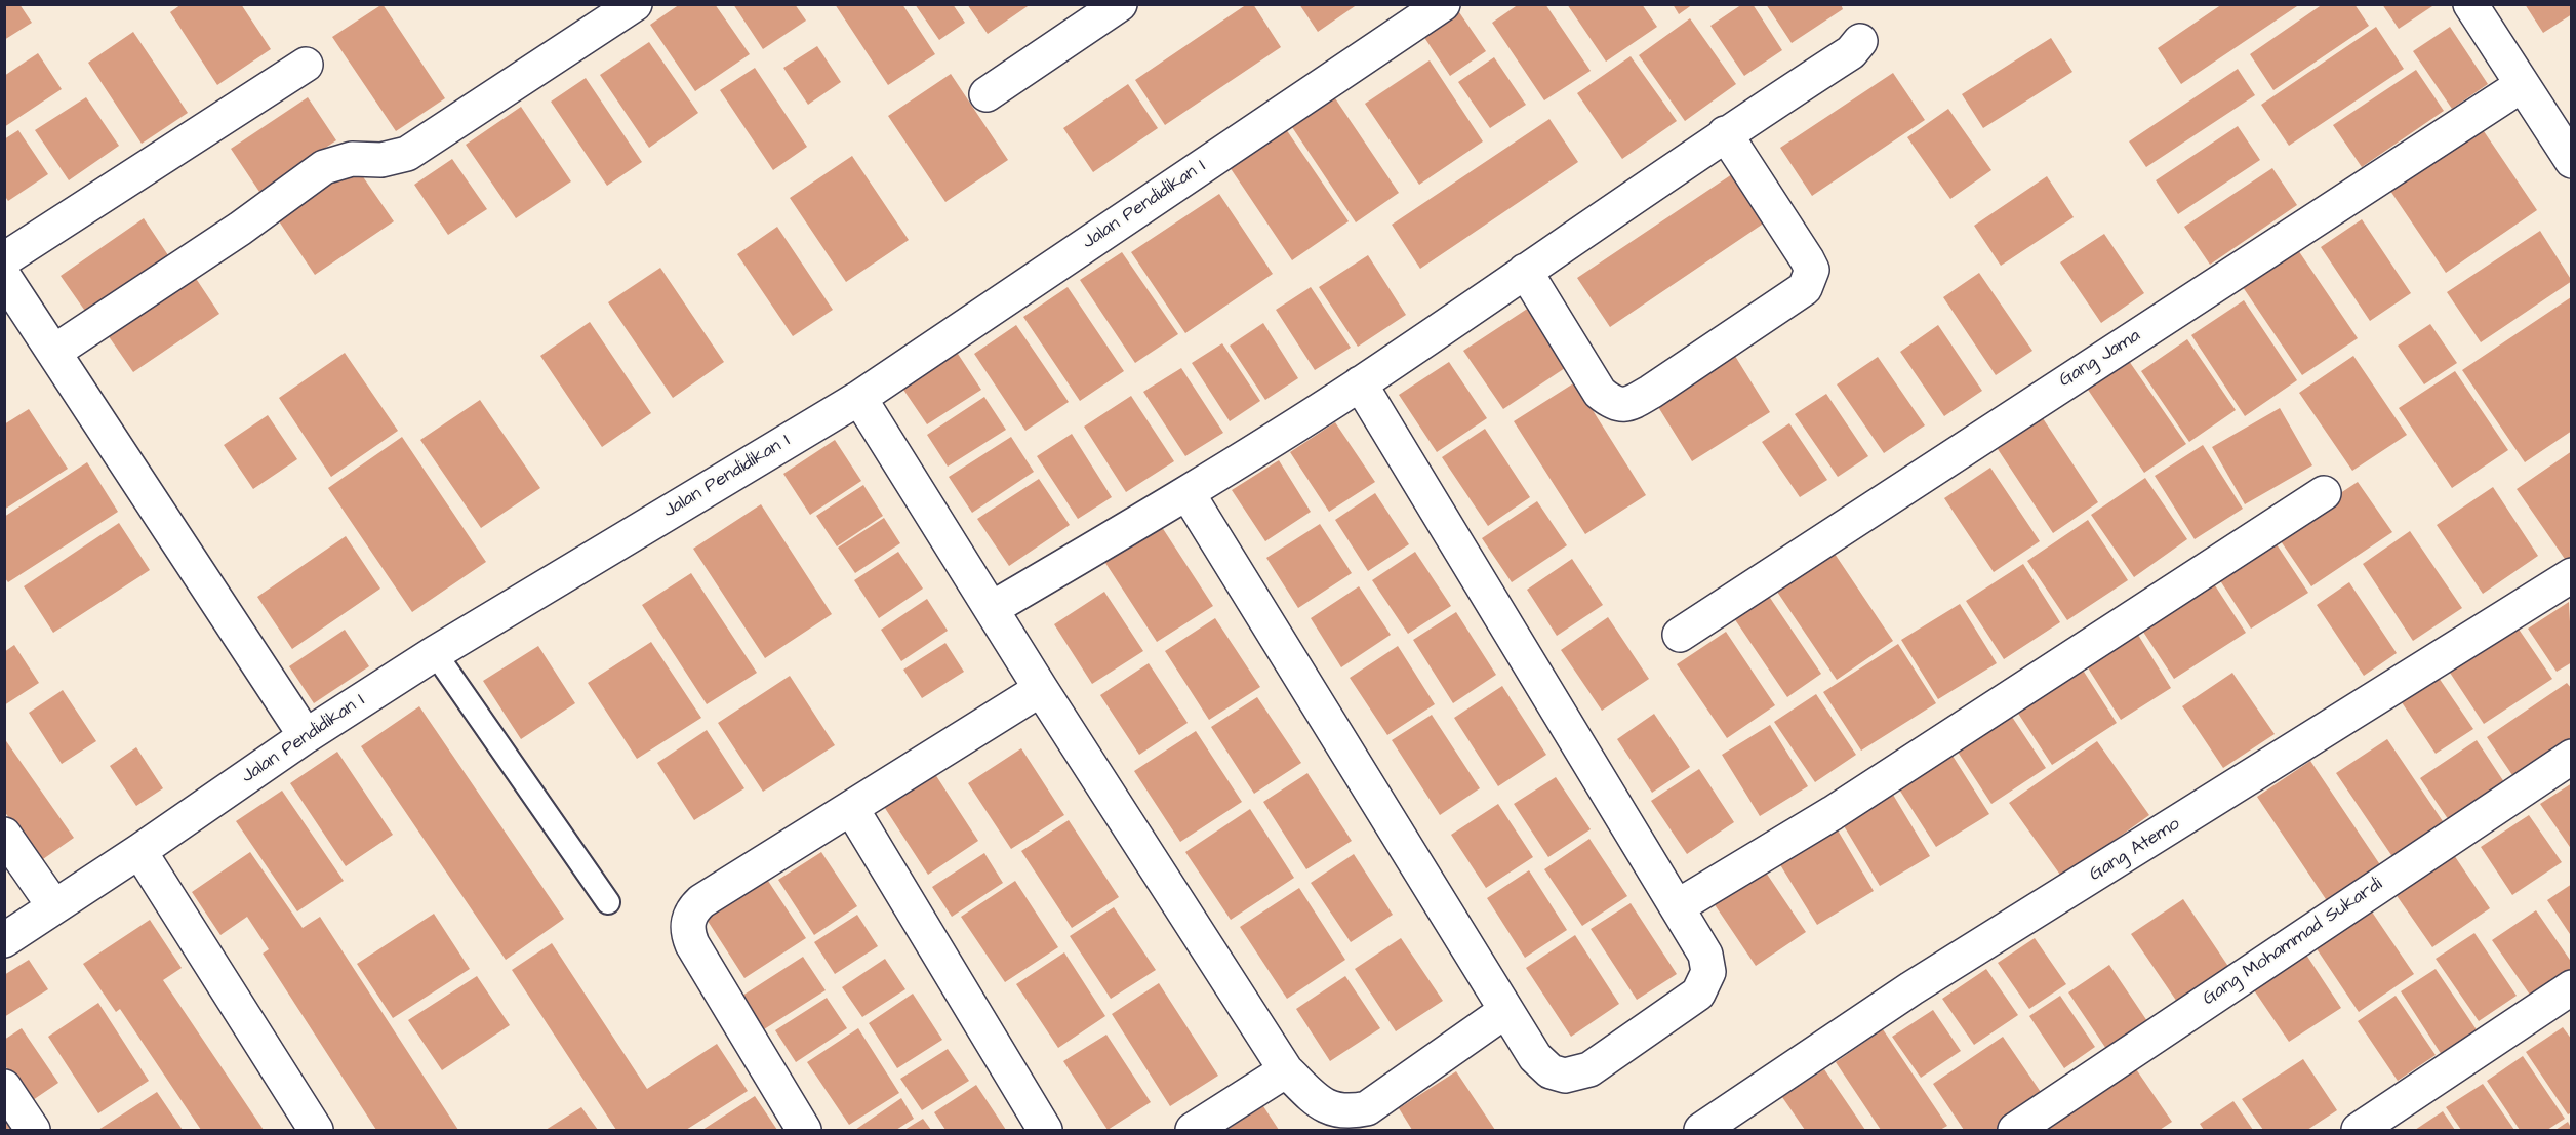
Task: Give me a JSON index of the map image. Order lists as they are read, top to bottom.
{
  "streets": {
    "main road": [
      "Jalan Pendidikan I",
      "Gang Jama",
      "Gang Atemo",
      "Gang Mohammad Sukardi"
    ]
  }
}
